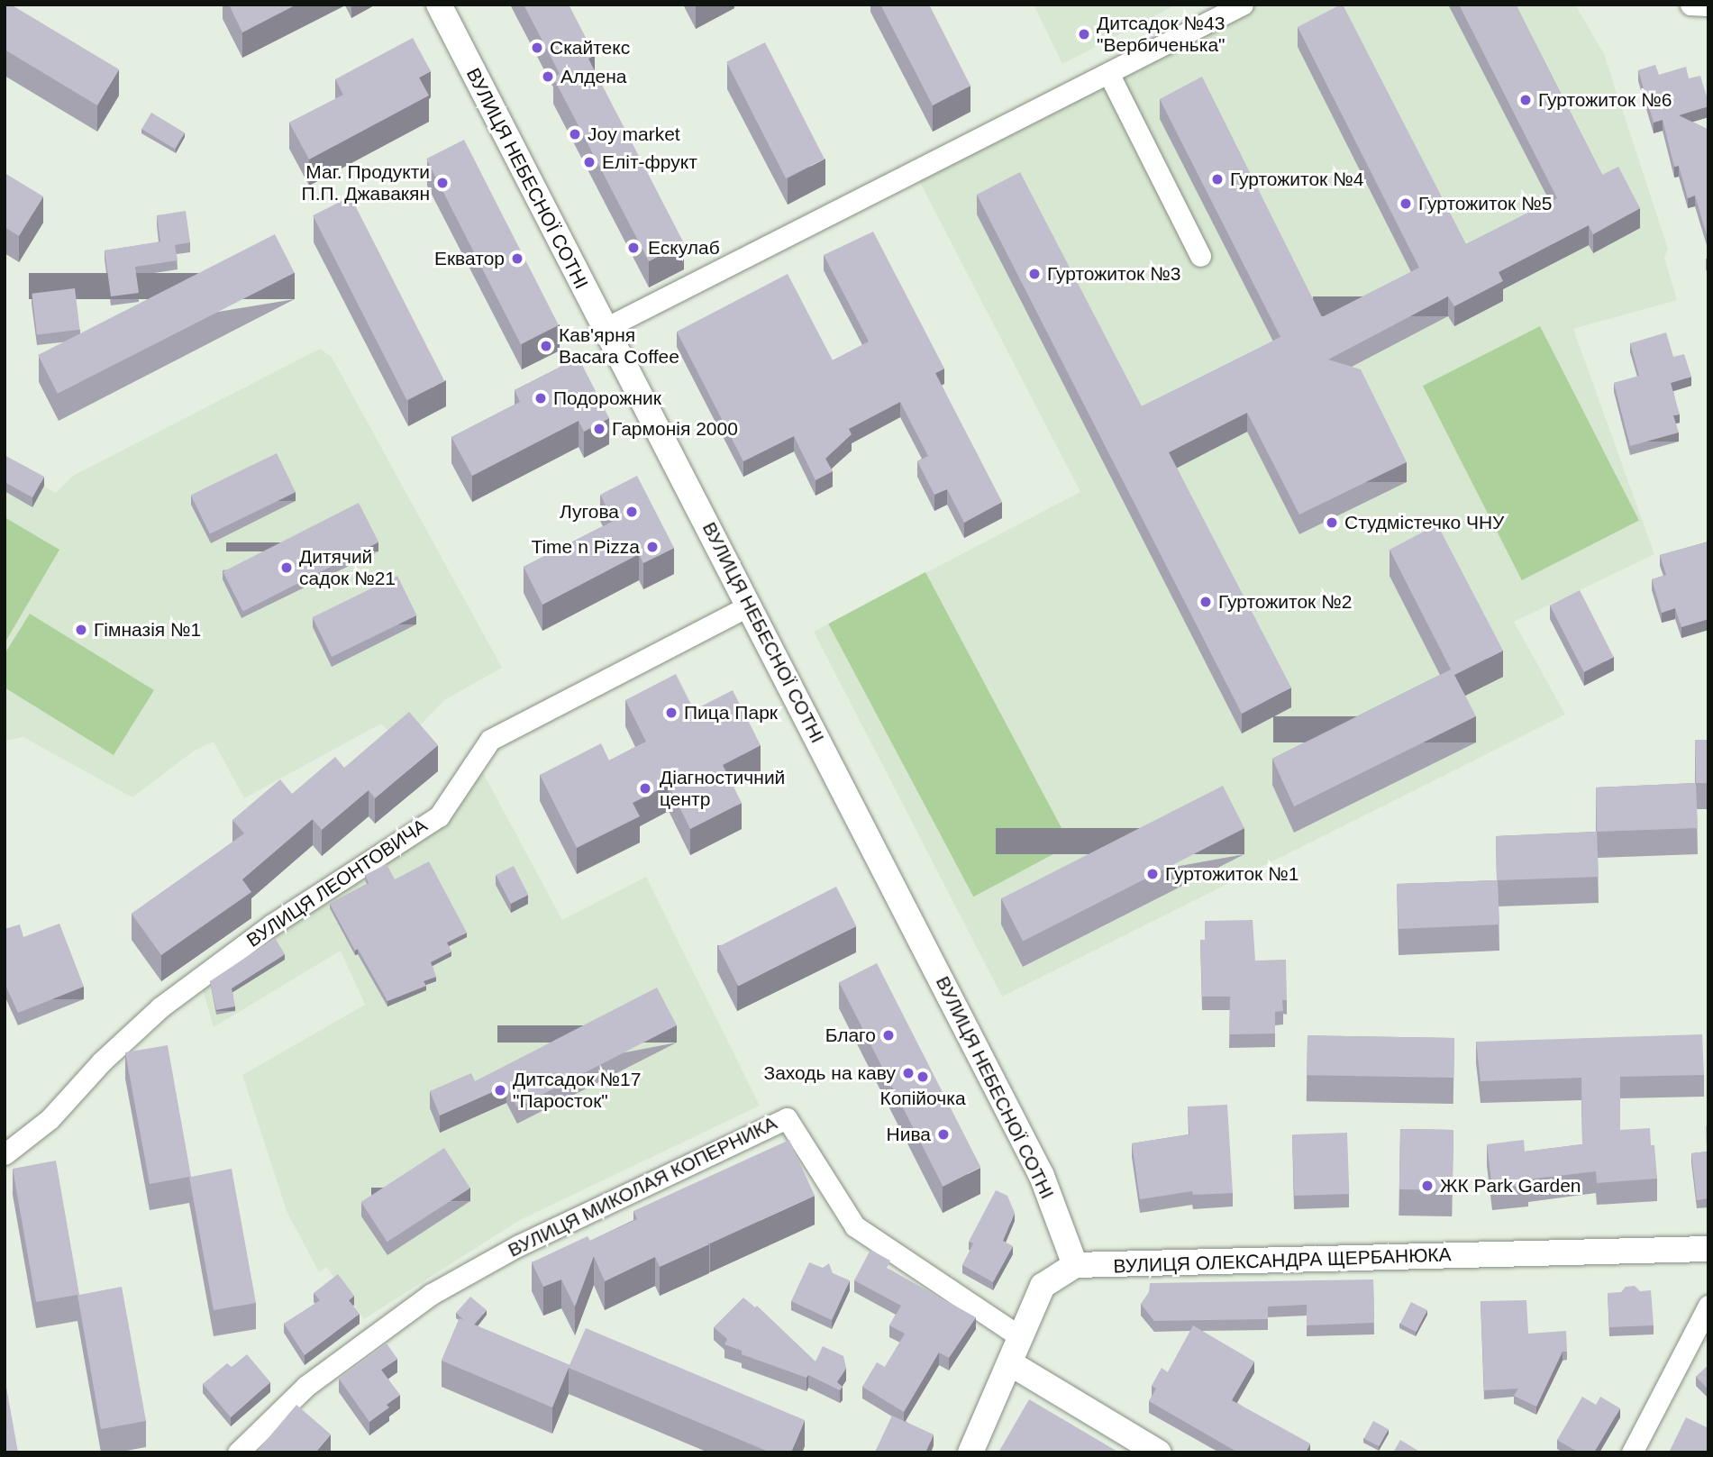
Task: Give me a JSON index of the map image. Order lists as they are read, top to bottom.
{
  "streets": {
    "street": [
      "ВУЛИЦЯ НЕБЕСНОЇ СОТНІ",
      "ВУЛИЦЯ ЛЕОНТОВИЧА",
      "ВУЛИЦЯ МИКОЛАЯ КОПЕРНИКА",
      "ВУЛИЦЯ ОЛЕКСАНДРА ЩЕРБАНЮКА"
    ]
  },
  "crossings": [
    ["ВУЛИЦЯ НЕБЕСНОЇ СОТНІ", "ВУЛИЦЯ ЛЕОНТОВИЧА"],
    ["ВУЛИЦЯ НЕБЕСНОЇ СОТНІ", "ВУЛИЦЯ ОЛЕКСАНДРА ЩЕРБАНЮКА"]
  ],
  "places": [
    "Дитсадок №43 \"Вербиченька\"",
    "Скайтекс",
    "Алдена",
    "Гуртожиток №6",
    "Joy market",
    "Еліт-фрукт",
    "Гуртожиток №4",
    "Маг. Продукти П.П. Джавакян",
    "Гуртожиток №5",
    "Ескулаб",
    "Екватор",
    "Гуртожиток №3",
    "Кав'ярня Bacara Coffee",
    "Подорожник",
    "Гармонія 2000",
    "Лугова",
    "Студмістечко ЧНУ",
    "Time n Pizza",
    "Дитячий садок №21",
    "Гуртожиток №2",
    "Гімназія №1",
    "Пица Парк",
    "Діагностичний центр",
    "Гуртожиток №1",
    "Благо",
    "Заходь на каву",
    "Копійочка",
    "Дитсадок №17 \"Паросток\"",
    "Нива",
    "ЖК Park Garden"
  ]
}
